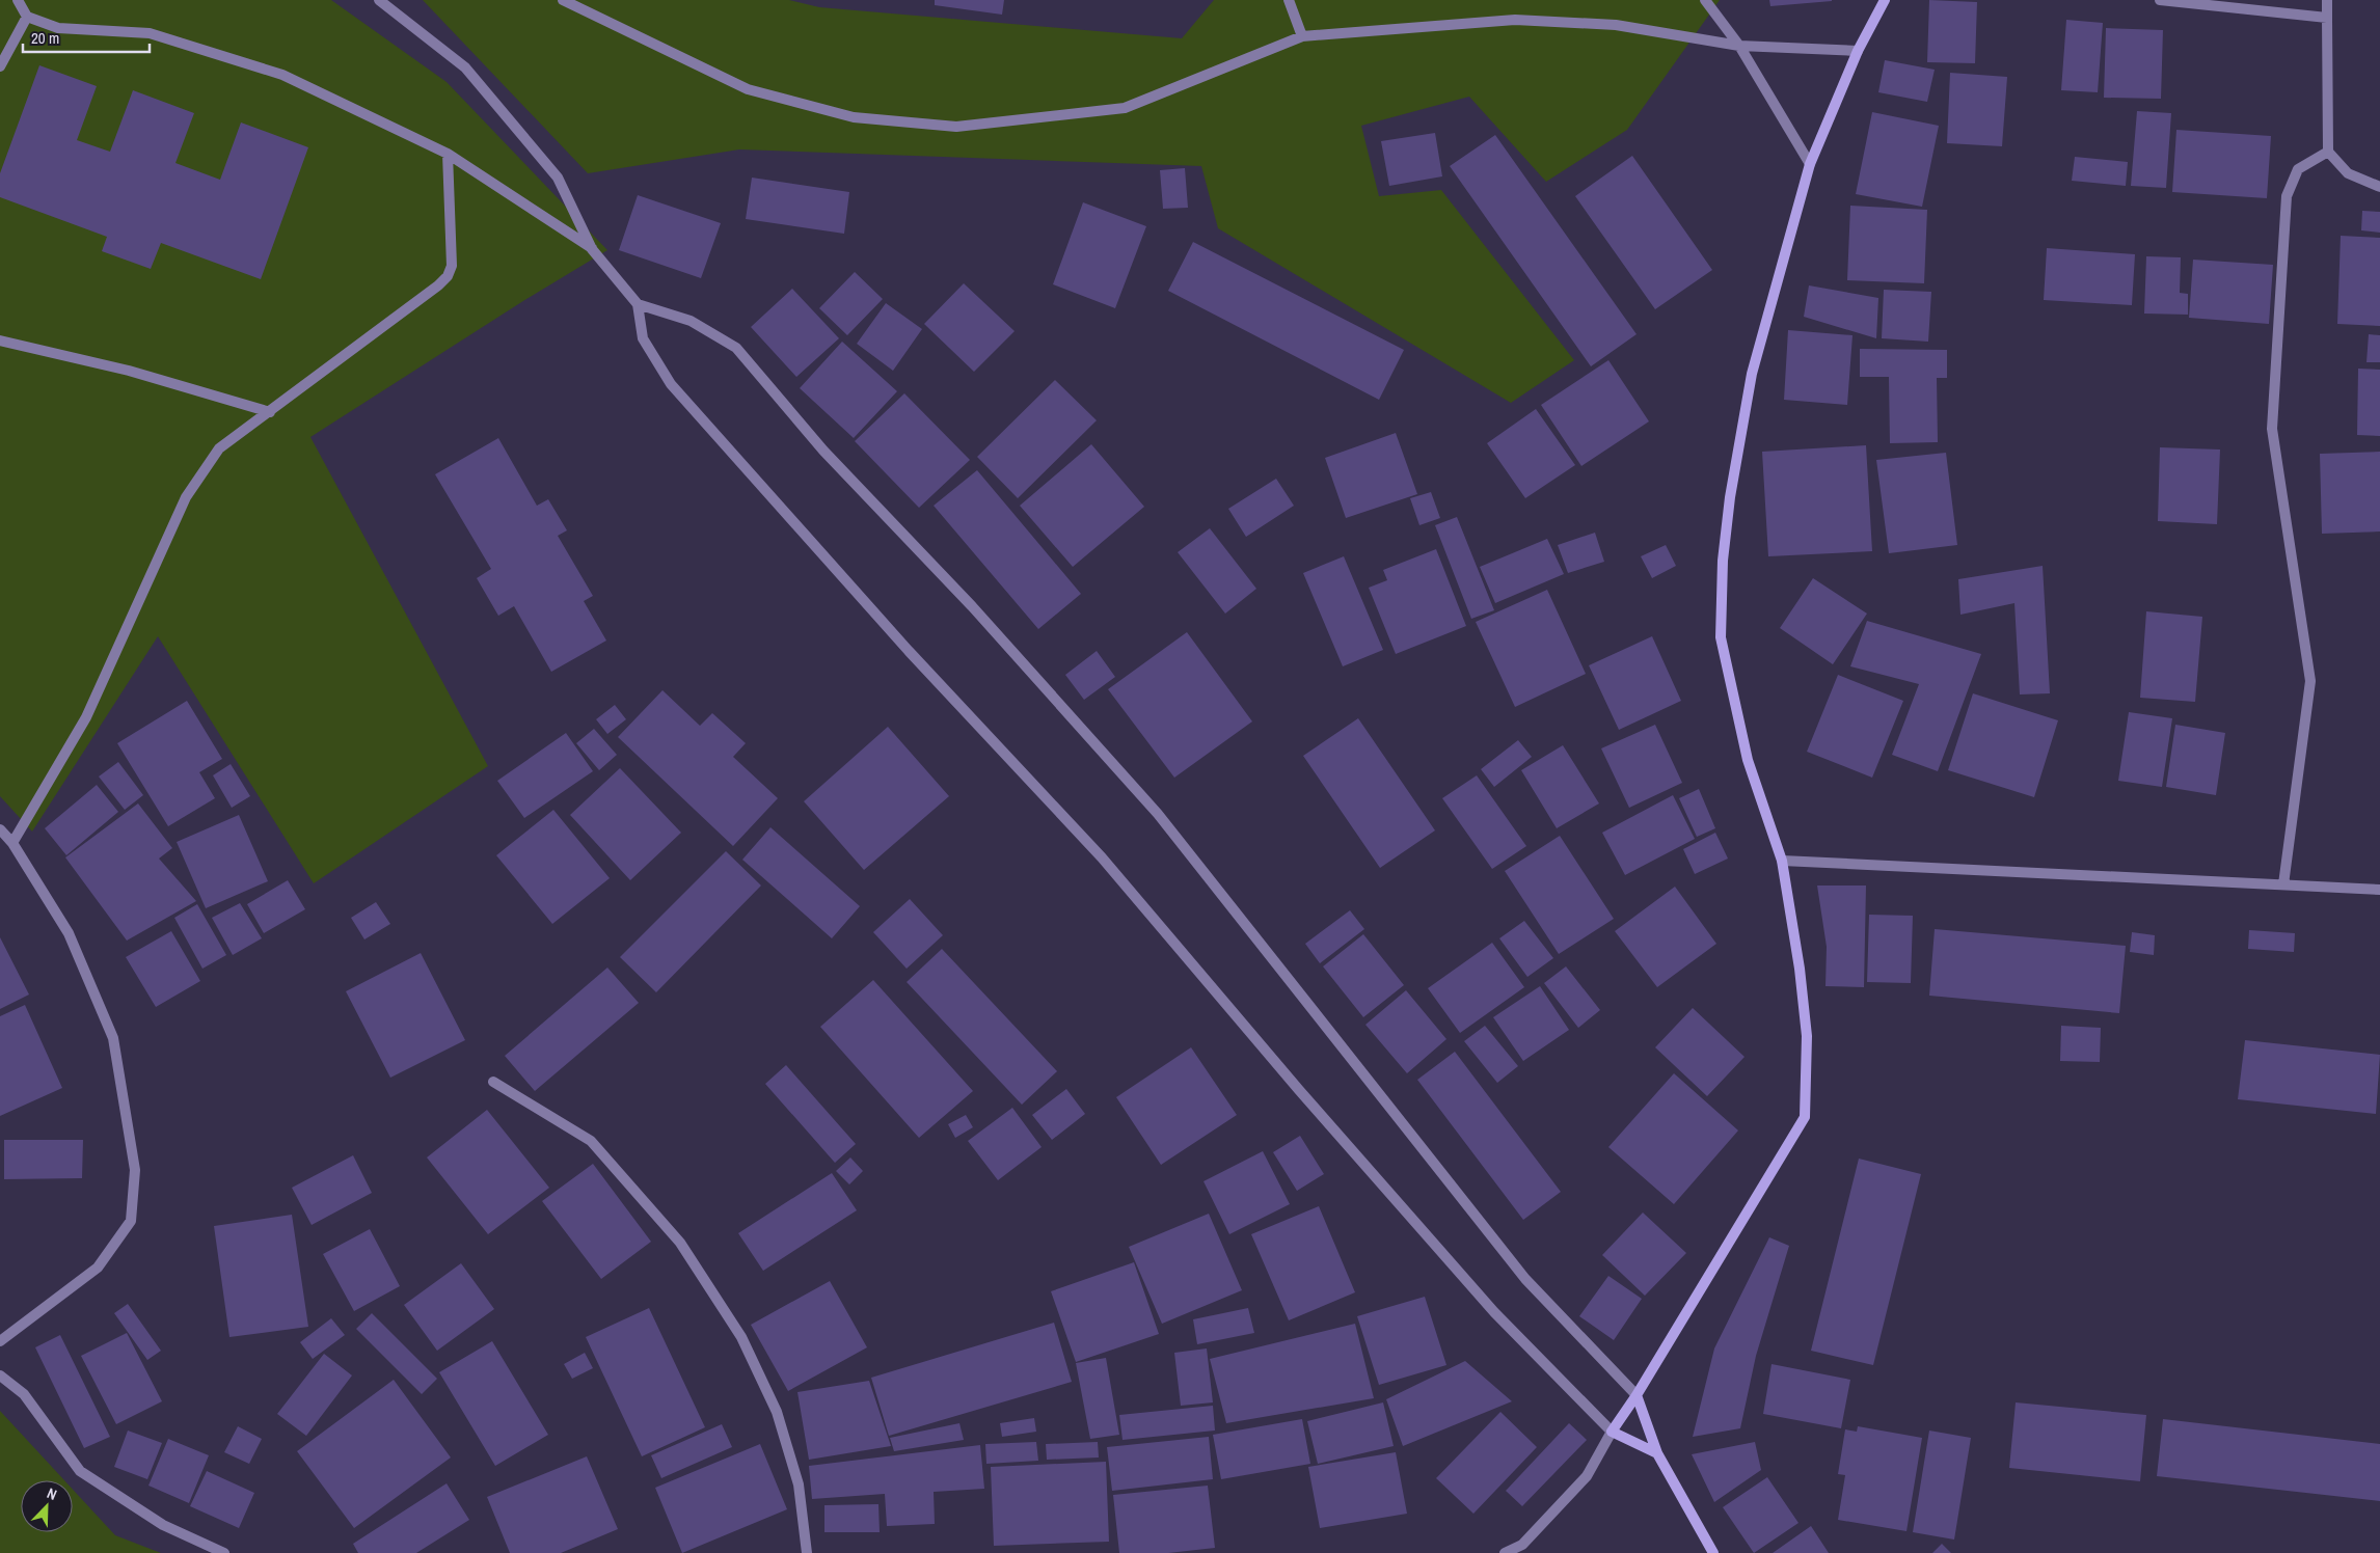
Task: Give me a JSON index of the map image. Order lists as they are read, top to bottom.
{
  "scale_bar": "20 m",
  "north": "top right"
}
